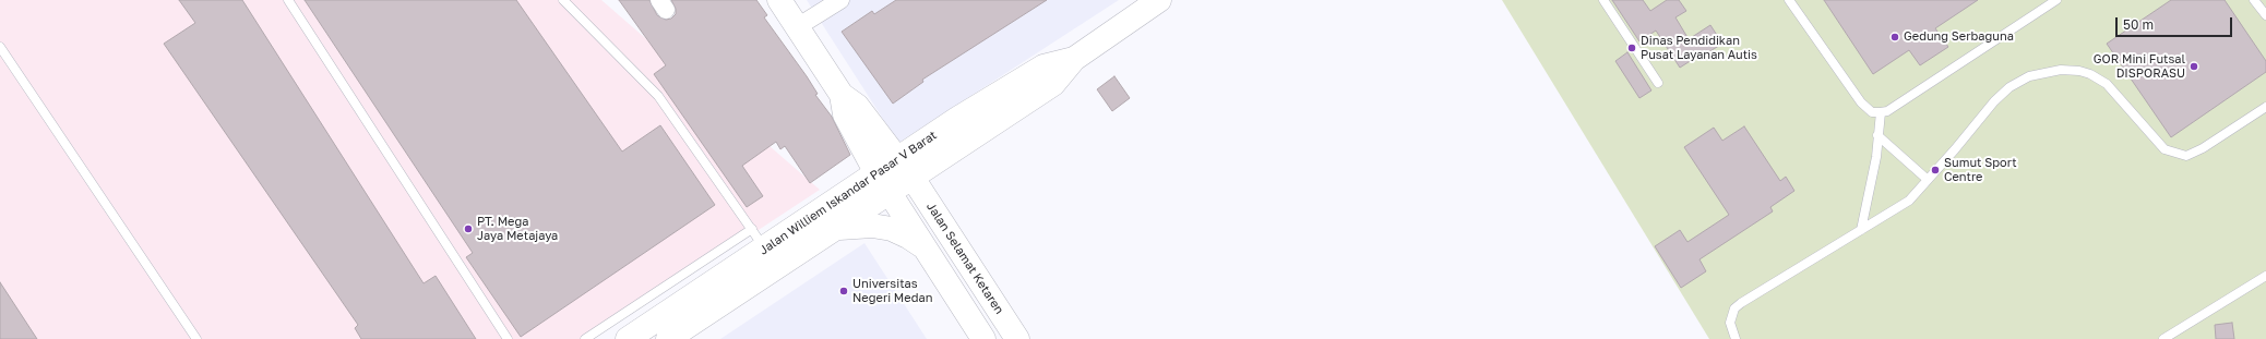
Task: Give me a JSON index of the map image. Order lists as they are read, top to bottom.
{
  "streets": {
    "street": ["Jalan Williem Iskandar Pasar V Barat", "Jalan Selamat Ketaren"]
  },
  "crossings": [
    ["Jalan Williem Iskandar Pasar V Barat", "Jalan Selamat Ketaren"]
  ],
  "places": [
    "Gedung Serbaguna",
    "Dinas Pendidikan Pusat Layanan Autis",
    "GOR Mini Futsal DISPORASU",
    "Sumut Sport Centre",
    "PT. Mega Jaya Metajaya",
    "Universitas Negeri Medan"
  ],
  "scale_bar": "50 m"
}
